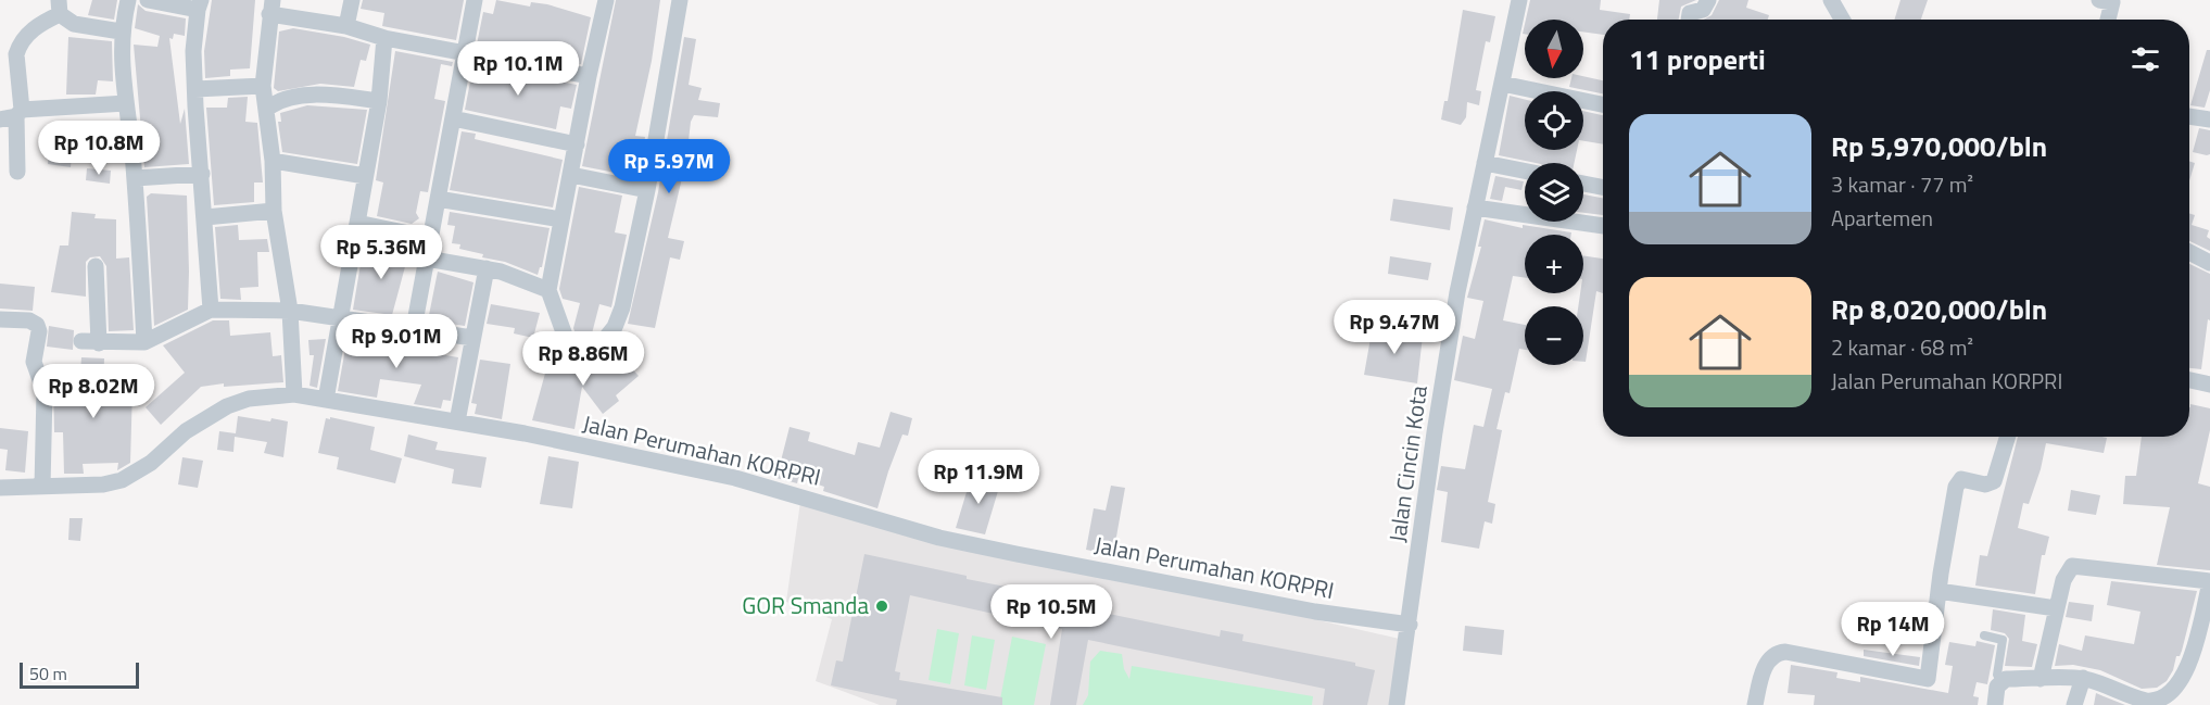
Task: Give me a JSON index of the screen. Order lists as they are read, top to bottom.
{
  "streets": {
    "street": ["Jalan Perumahan KORPRI", "Jalan Cincin Kota"]
  },
  "crossings": [
    ["Jalan Perumahan KORPRI", "Jalan Cincin Kota"]
  ],
  "places": ["GOR Smanda"],
  "scale_bar": "50 m",
  "north": "bottom",
  "page": {
    "map_buttons": ["+", "−"],
    "heading": "11 properti",
    "price": [
      "Rp 10.1M",
      "Rp 10.8M",
      "Rp 5.97M",
      "Rp 5.36M",
      "Rp 9.47M",
      "Rp 9.01M",
      "Rp 8.86M",
      "Rp 8.02M",
      "Rp 11.9M",
      "Rp 10.5M",
      "Rp 14M"
    ],
    "list": [
      {
        "name": "Rp 5,970,000/bln",
        "note": "3 kamar · 77 m² · Apartemen"
      },
      {
        "name": "Rp 8,020,000/bln",
        "note": "2 kamar · 68 m² · Jalan Perumahan KORPRI"
      }
    ],
    "scale": "50 m"
  }
}
